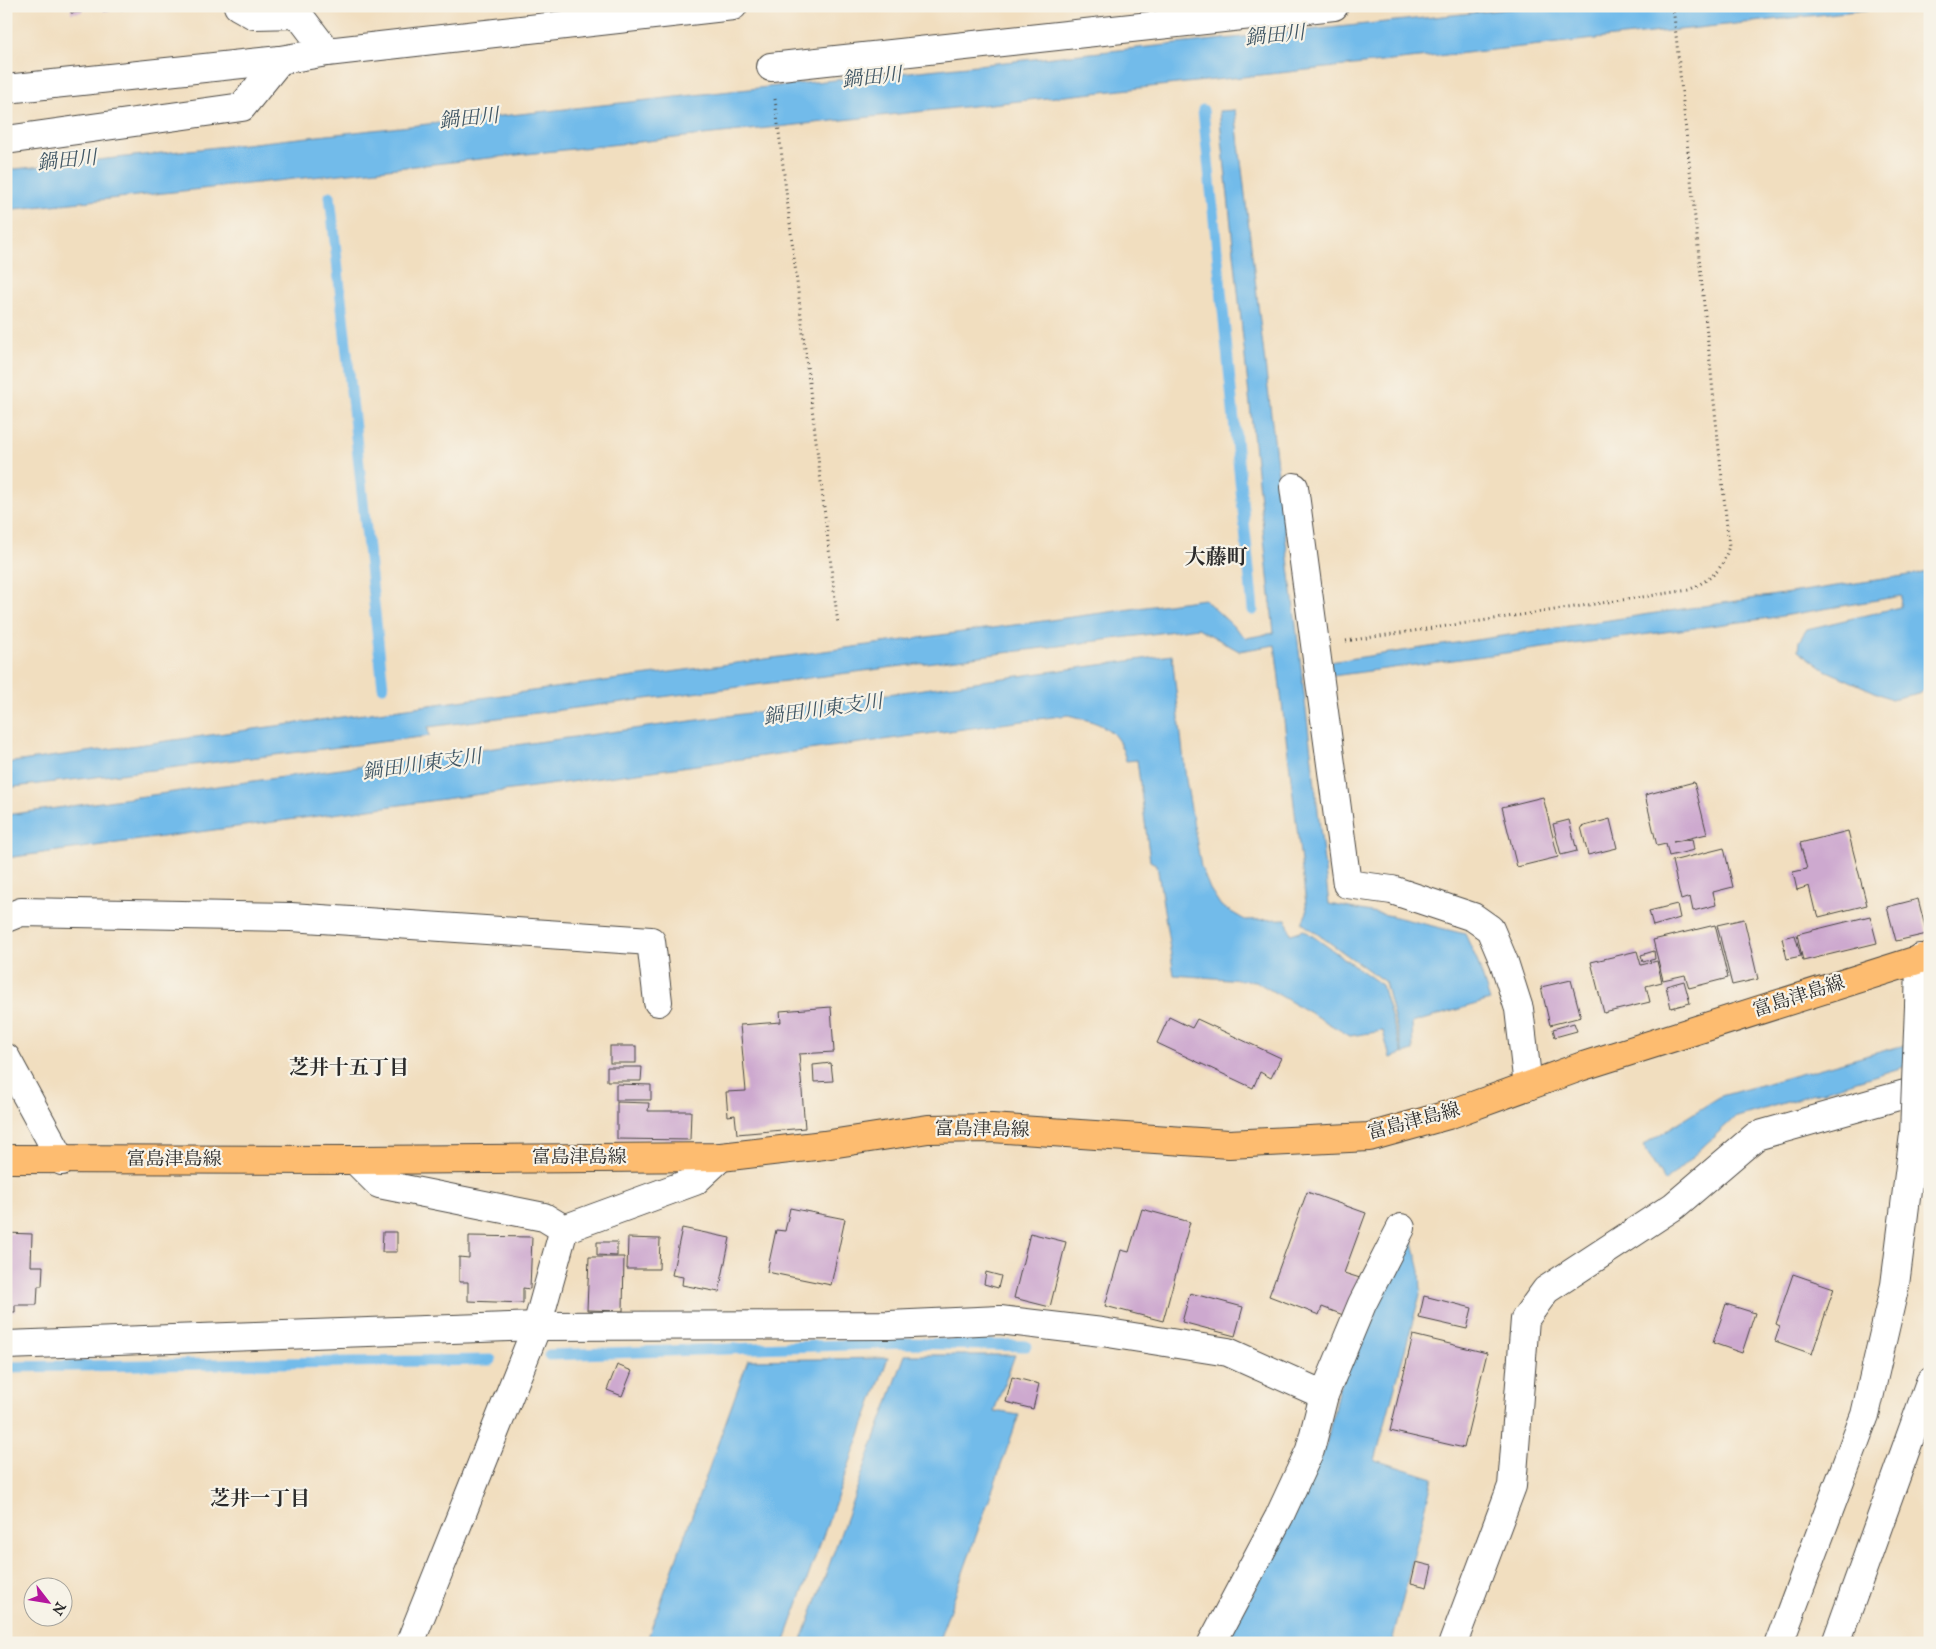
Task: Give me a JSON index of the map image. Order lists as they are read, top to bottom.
{
  "streets": {
    "main road": ["富島津島線"]
  },
  "districts": ["大藤町", "芝井十五丁目", "芝井一丁目"],
  "water": ["鍋田川", "鍋田川東支川"],
  "north": "bottom right"
}
